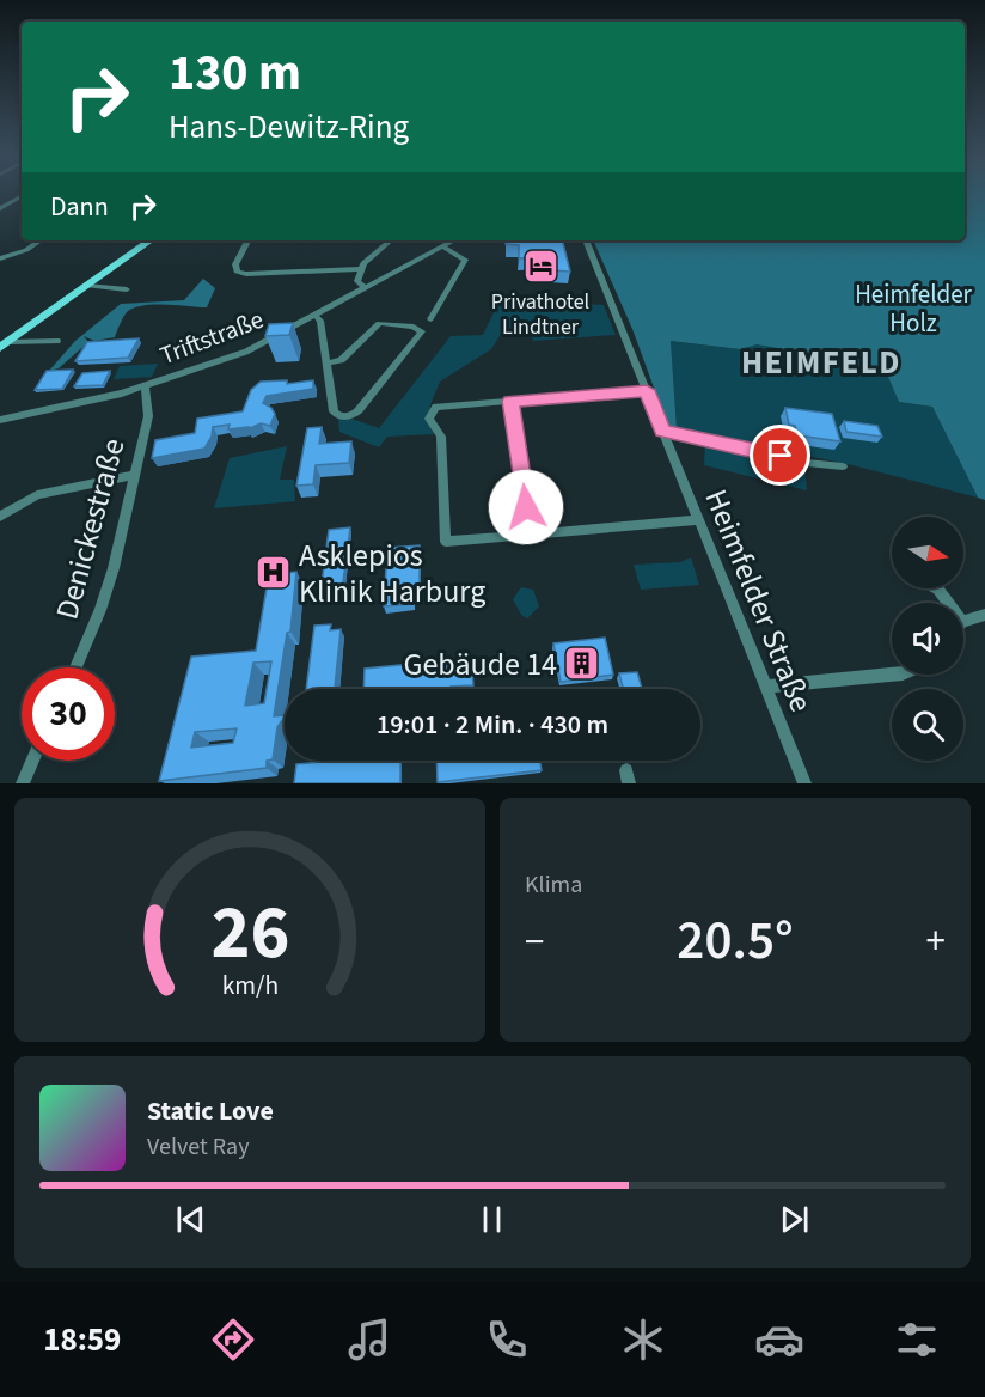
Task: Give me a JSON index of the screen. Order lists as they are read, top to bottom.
{
  "streets": {
    "street": ["Triftstraße", "Denickestraße", "Heimfelder Straße"]
  },
  "crossings": [
    ["Triftstraße", "Denickestraße"]
  ],
  "districts": ["HEIMFELD"],
  "parks": ["Heimfelder Holz"],
  "places": {
    "hotel": ["Privathotel Lindtner"],
    "hospital": ["Asklepios Klinik Harburg"],
    "building": ["Gebäude 14"]
  },
  "north": "right",
  "page": {
    "turn": ["130 m", "Hans-Dewitz-Ring"],
    "then": "Dann",
    "limit": "30",
    "trip": "19:01 · 2 Min. · 430 m",
    "tile": "Klima",
    "heat": ["−", "20.5°", "+"],
    "song": ["Static Love", "Velvet Ray"],
    "tabs": "18:59",
    "gauge": ["26", "km/h"]
  }
}
